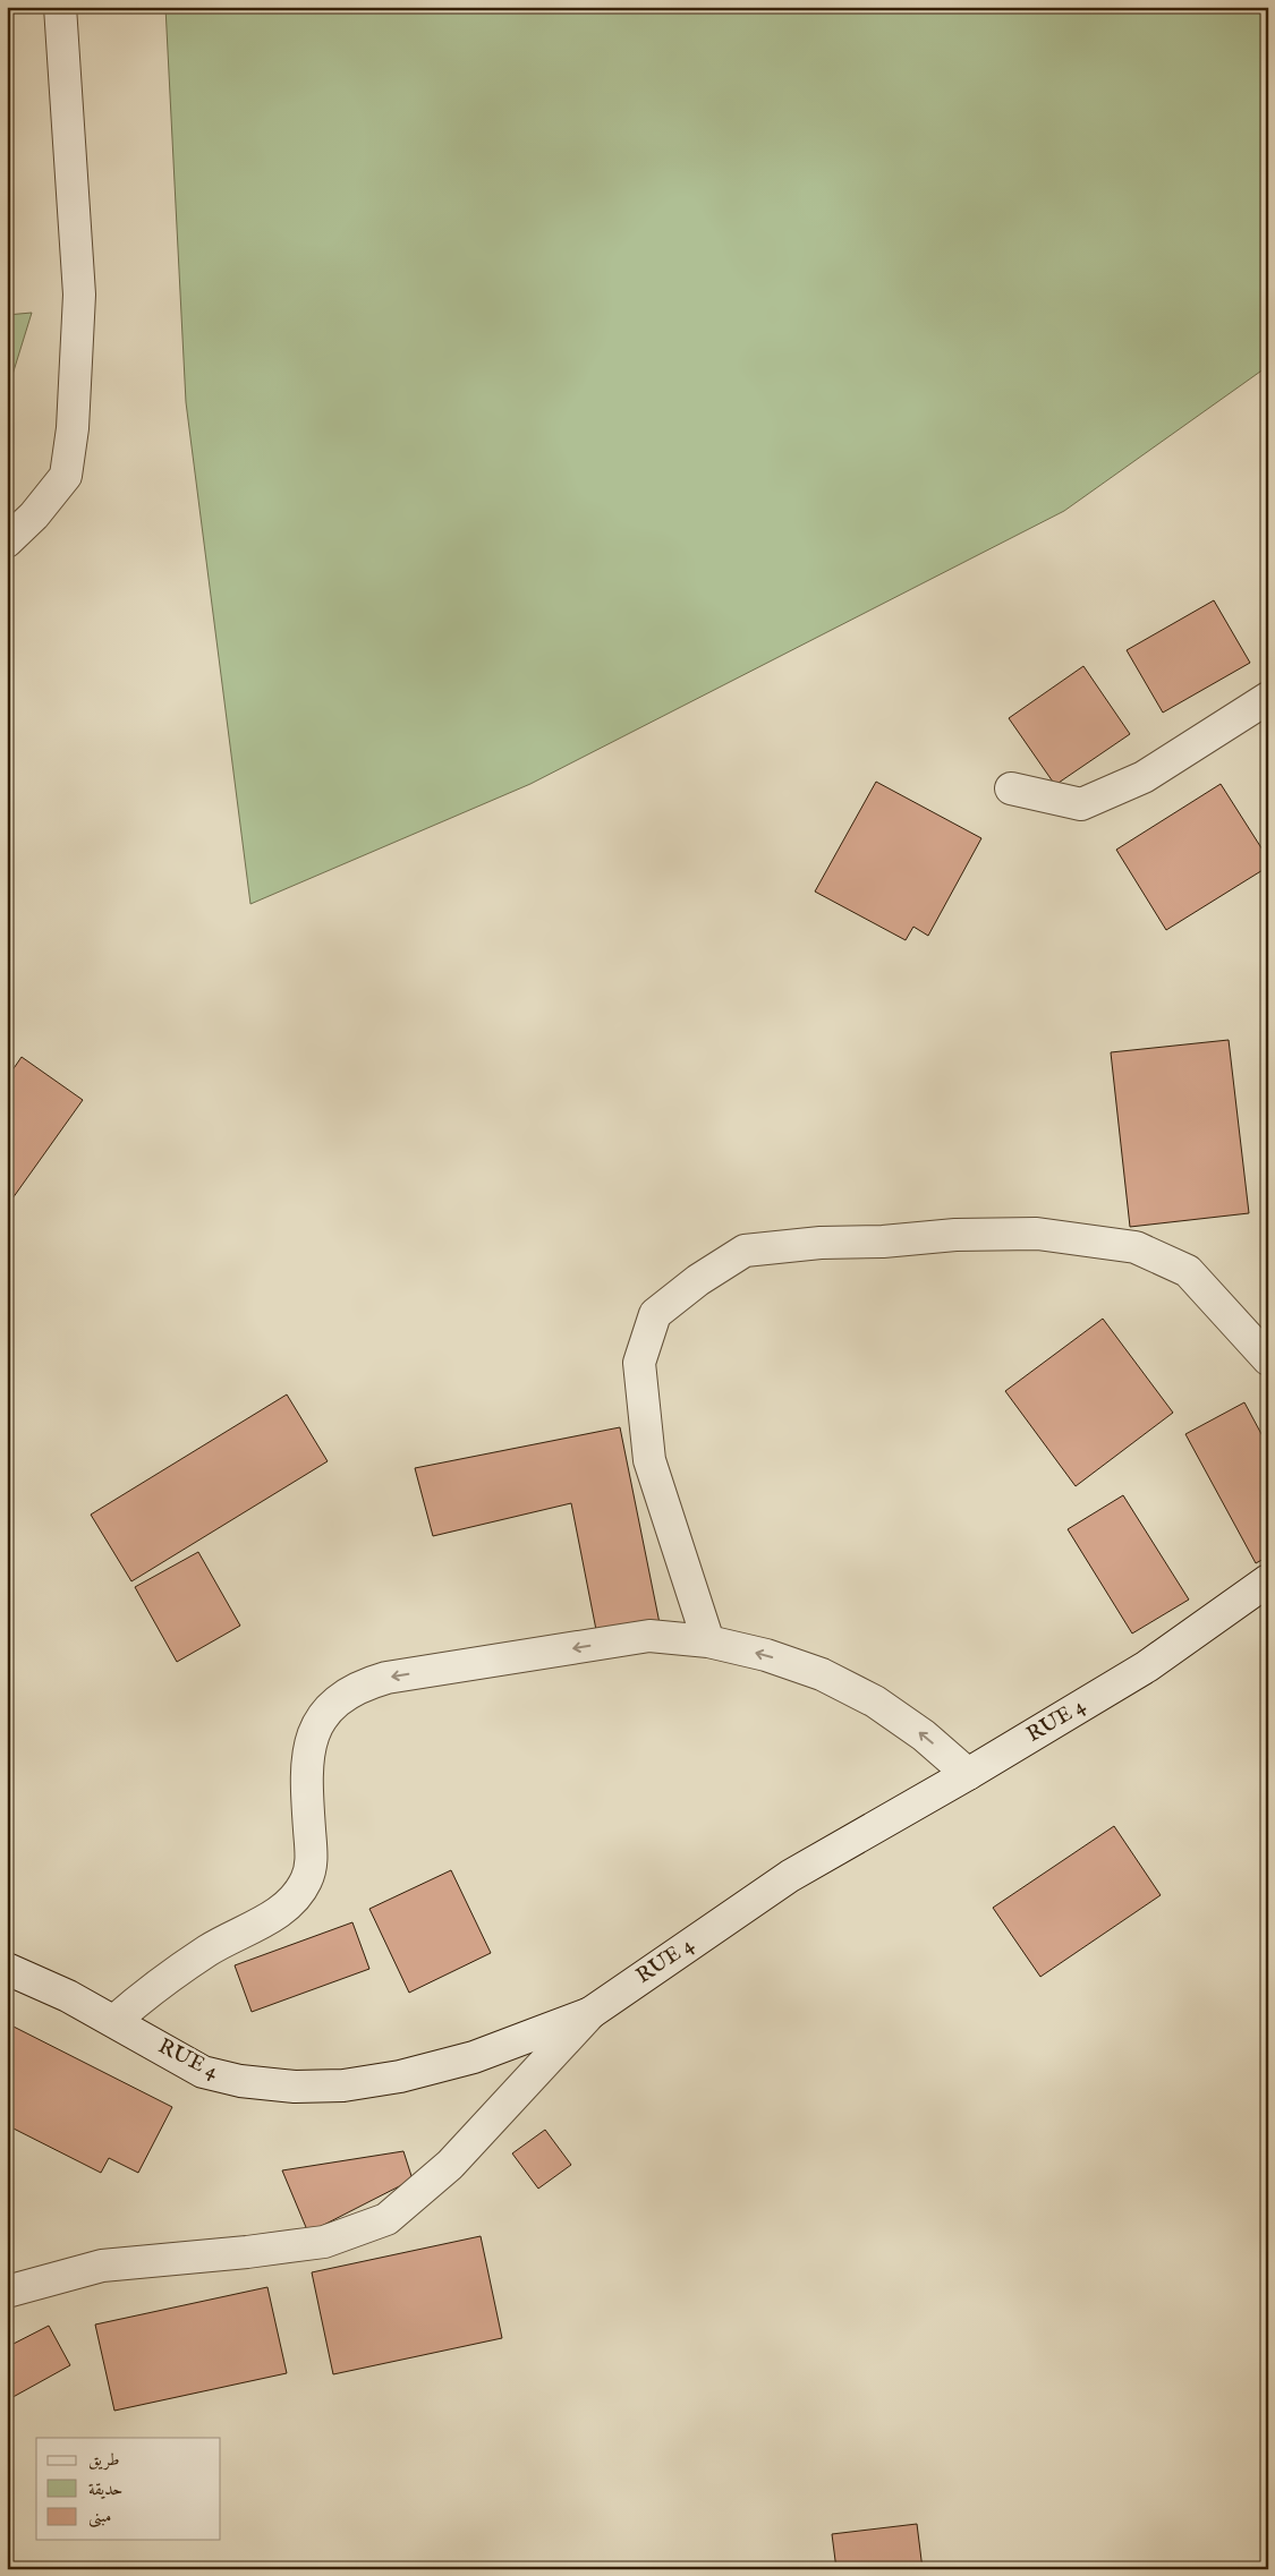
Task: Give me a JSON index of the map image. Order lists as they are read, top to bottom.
{
  "streets": {
    "street": ["RUE 4"]
  },
  "legend": ["طريق", "حديقة", "مبنى"]
}
